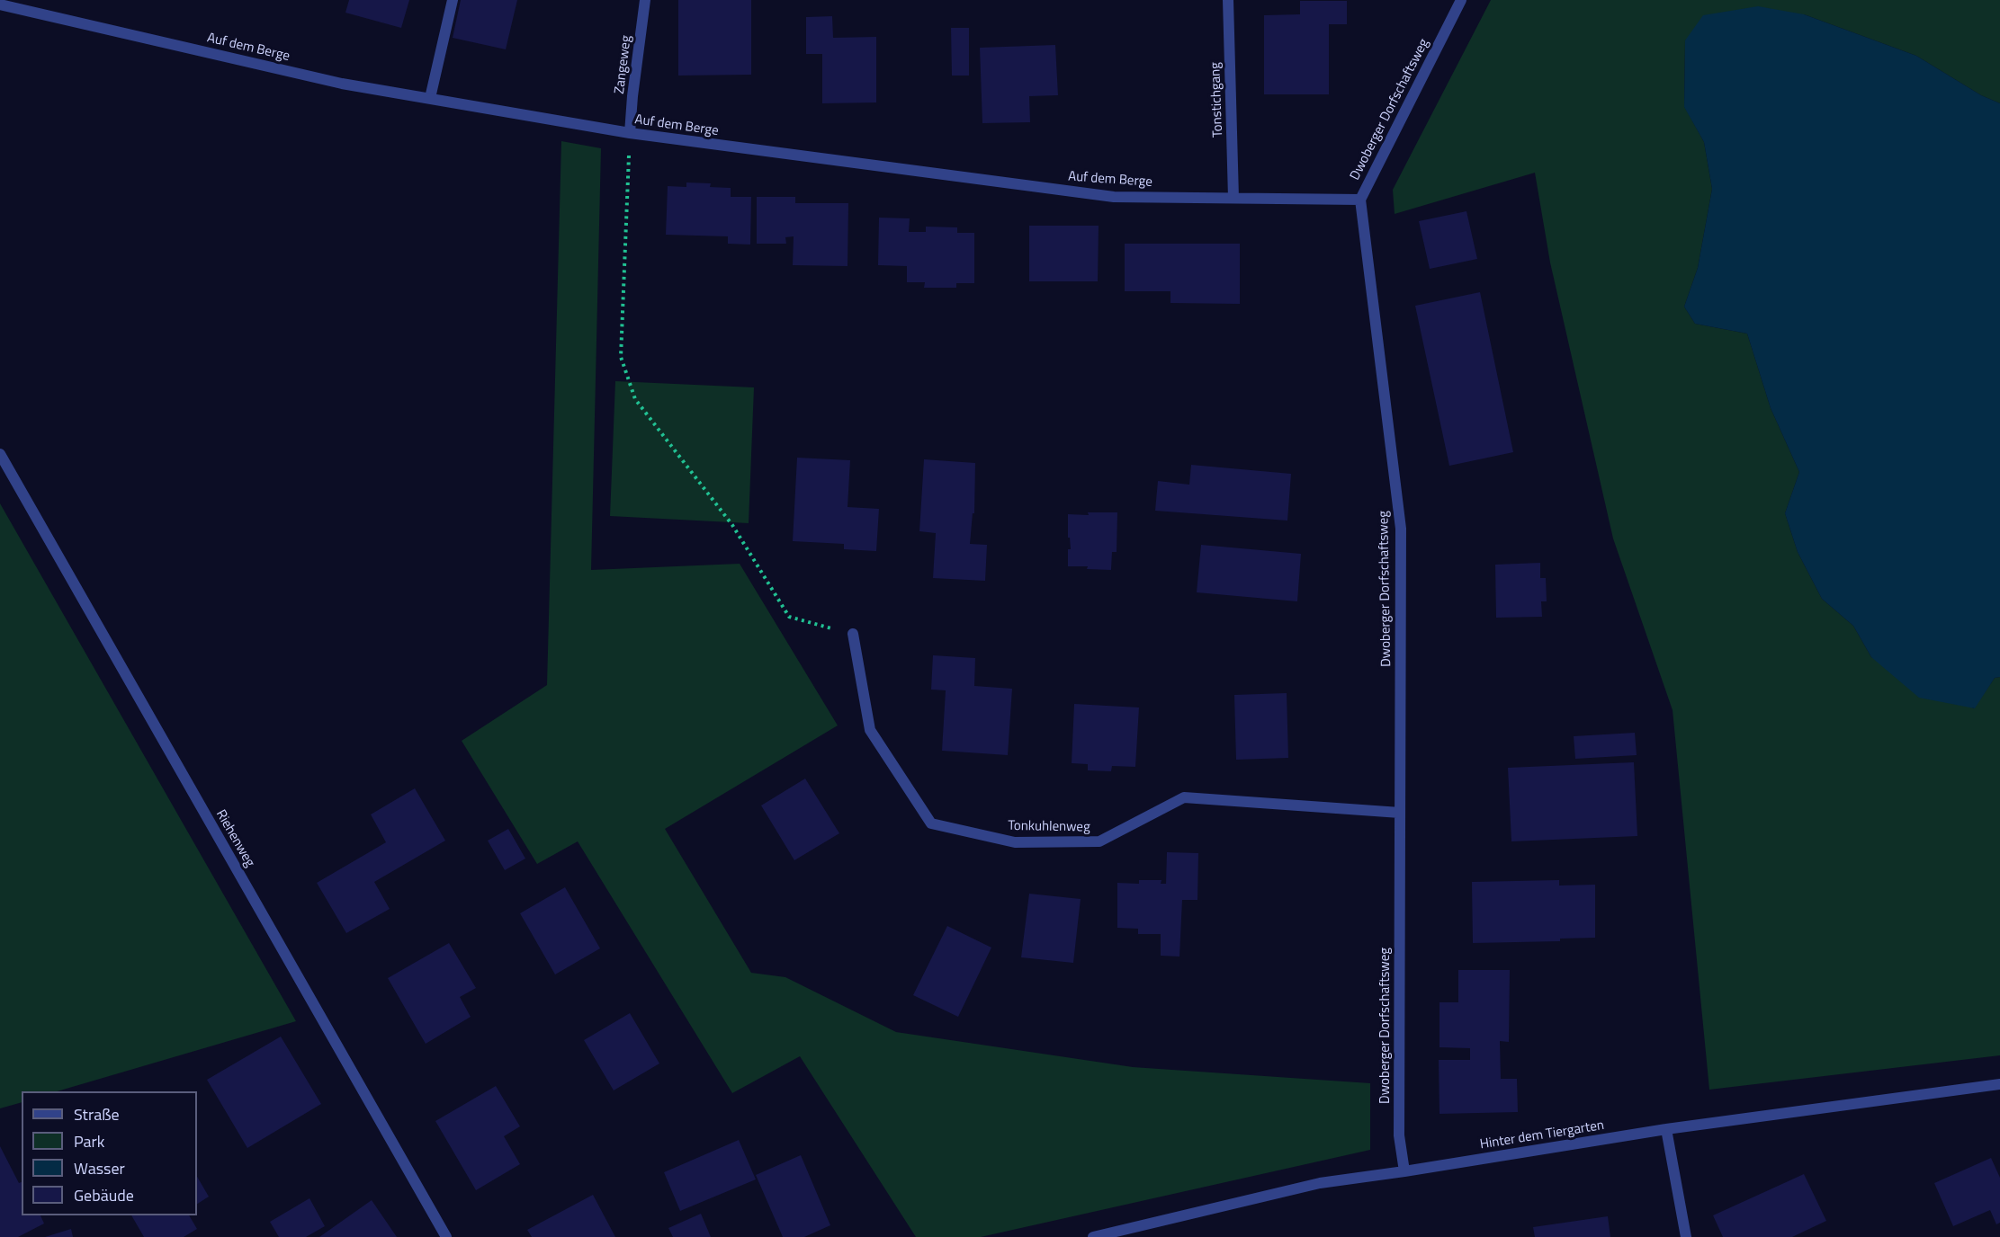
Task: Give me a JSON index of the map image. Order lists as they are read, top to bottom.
{
  "streets": {
    "street": [
      "Auf dem Berge",
      "Zangeweg",
      "Tonstichgang",
      "Dwoberger Dorfschaftsweg",
      "Tonkuhlenweg",
      "Riehenweg",
      "Hinter dem Tiergarten"
    ]
  },
  "crossings": [
    ["Auf dem Berge", "Zangeweg"],
    ["Auf dem Berge", "Tonstichgang"],
    ["Auf dem Berge", "Dwoberger Dorfschaftsweg"],
    ["Dwoberger Dorfschaftsweg", "Tonkuhlenweg"],
    ["Dwoberger Dorfschaftsweg", "Hinter dem Tiergarten"]
  ],
  "legend": [
    "Straße",
    "Park",
    "Wasser",
    "Gebäude"
  ]
}
